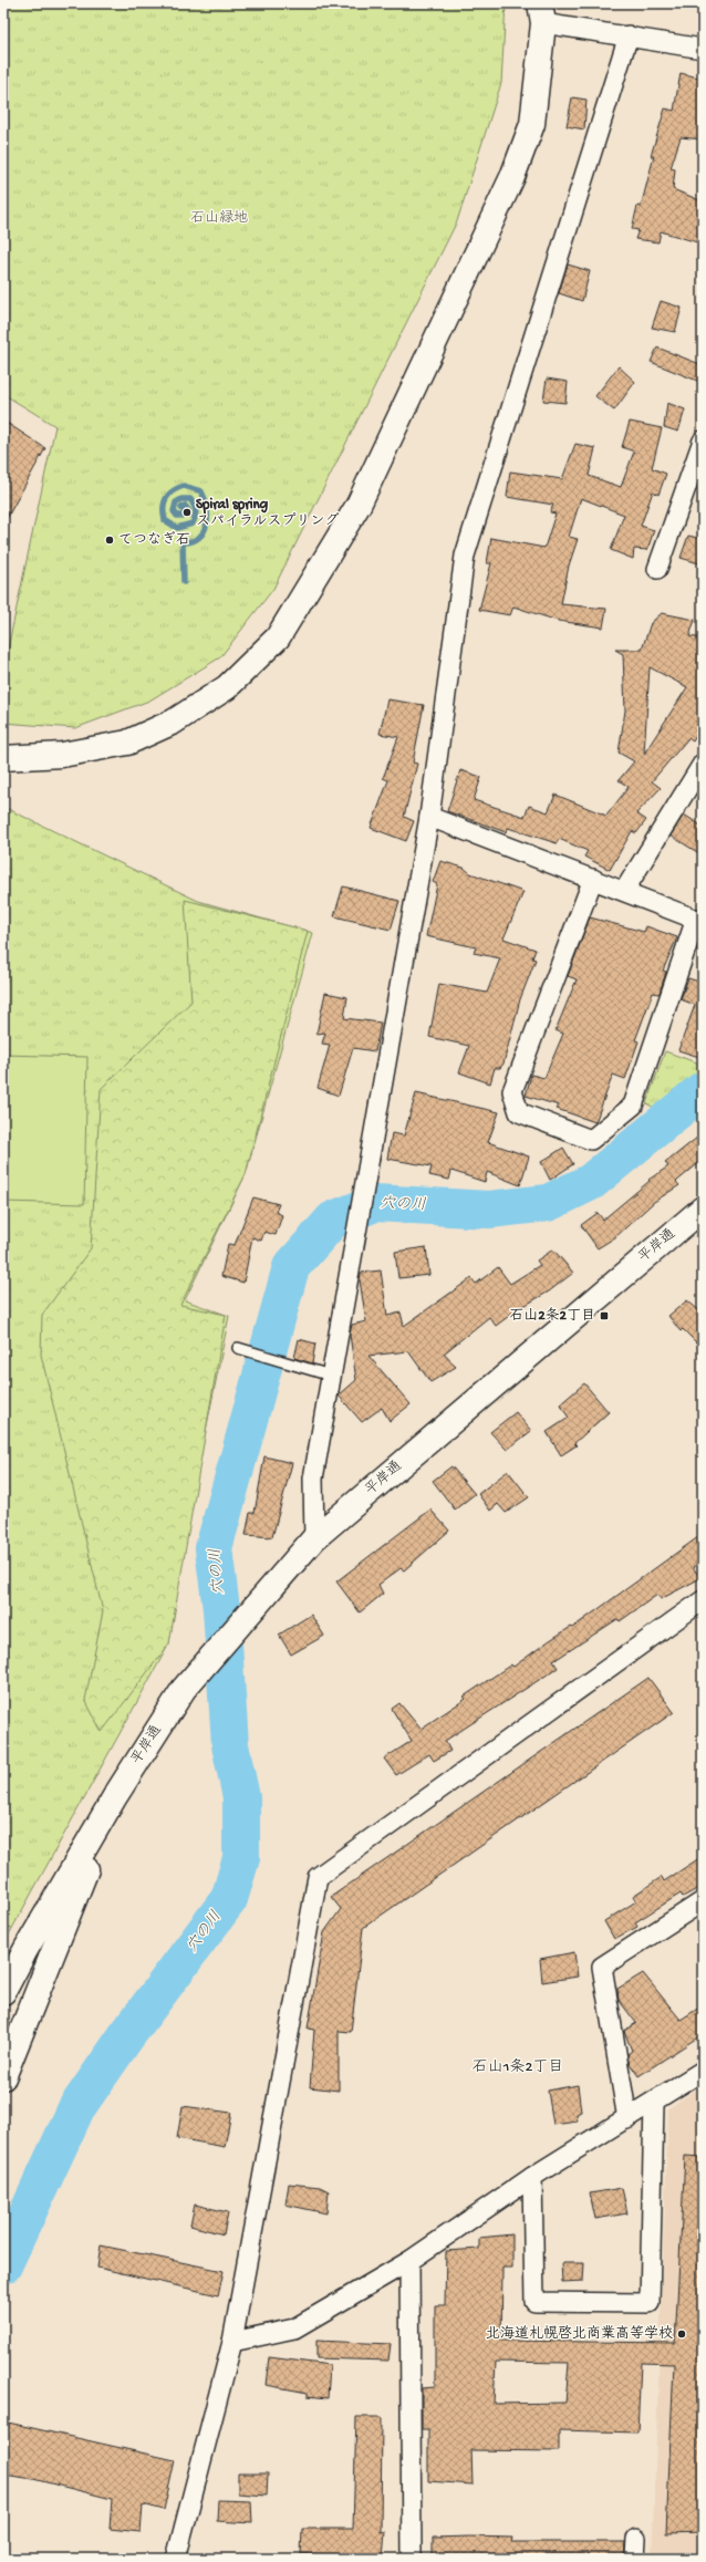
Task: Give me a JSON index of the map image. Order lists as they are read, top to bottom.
{
  "streets": {
    "street": ["平岸通"]
  },
  "districts": ["石山1条2丁目"],
  "water": ["穴の川"],
  "parks": ["石山緑地"],
  "places": {
    "other": ["Spiral spring スパイラルスプリング", "てつなぎ石", "北海道札幌啓北商業高等学校"],
    "transit": ["石山2条2丁目"]
  }
}
